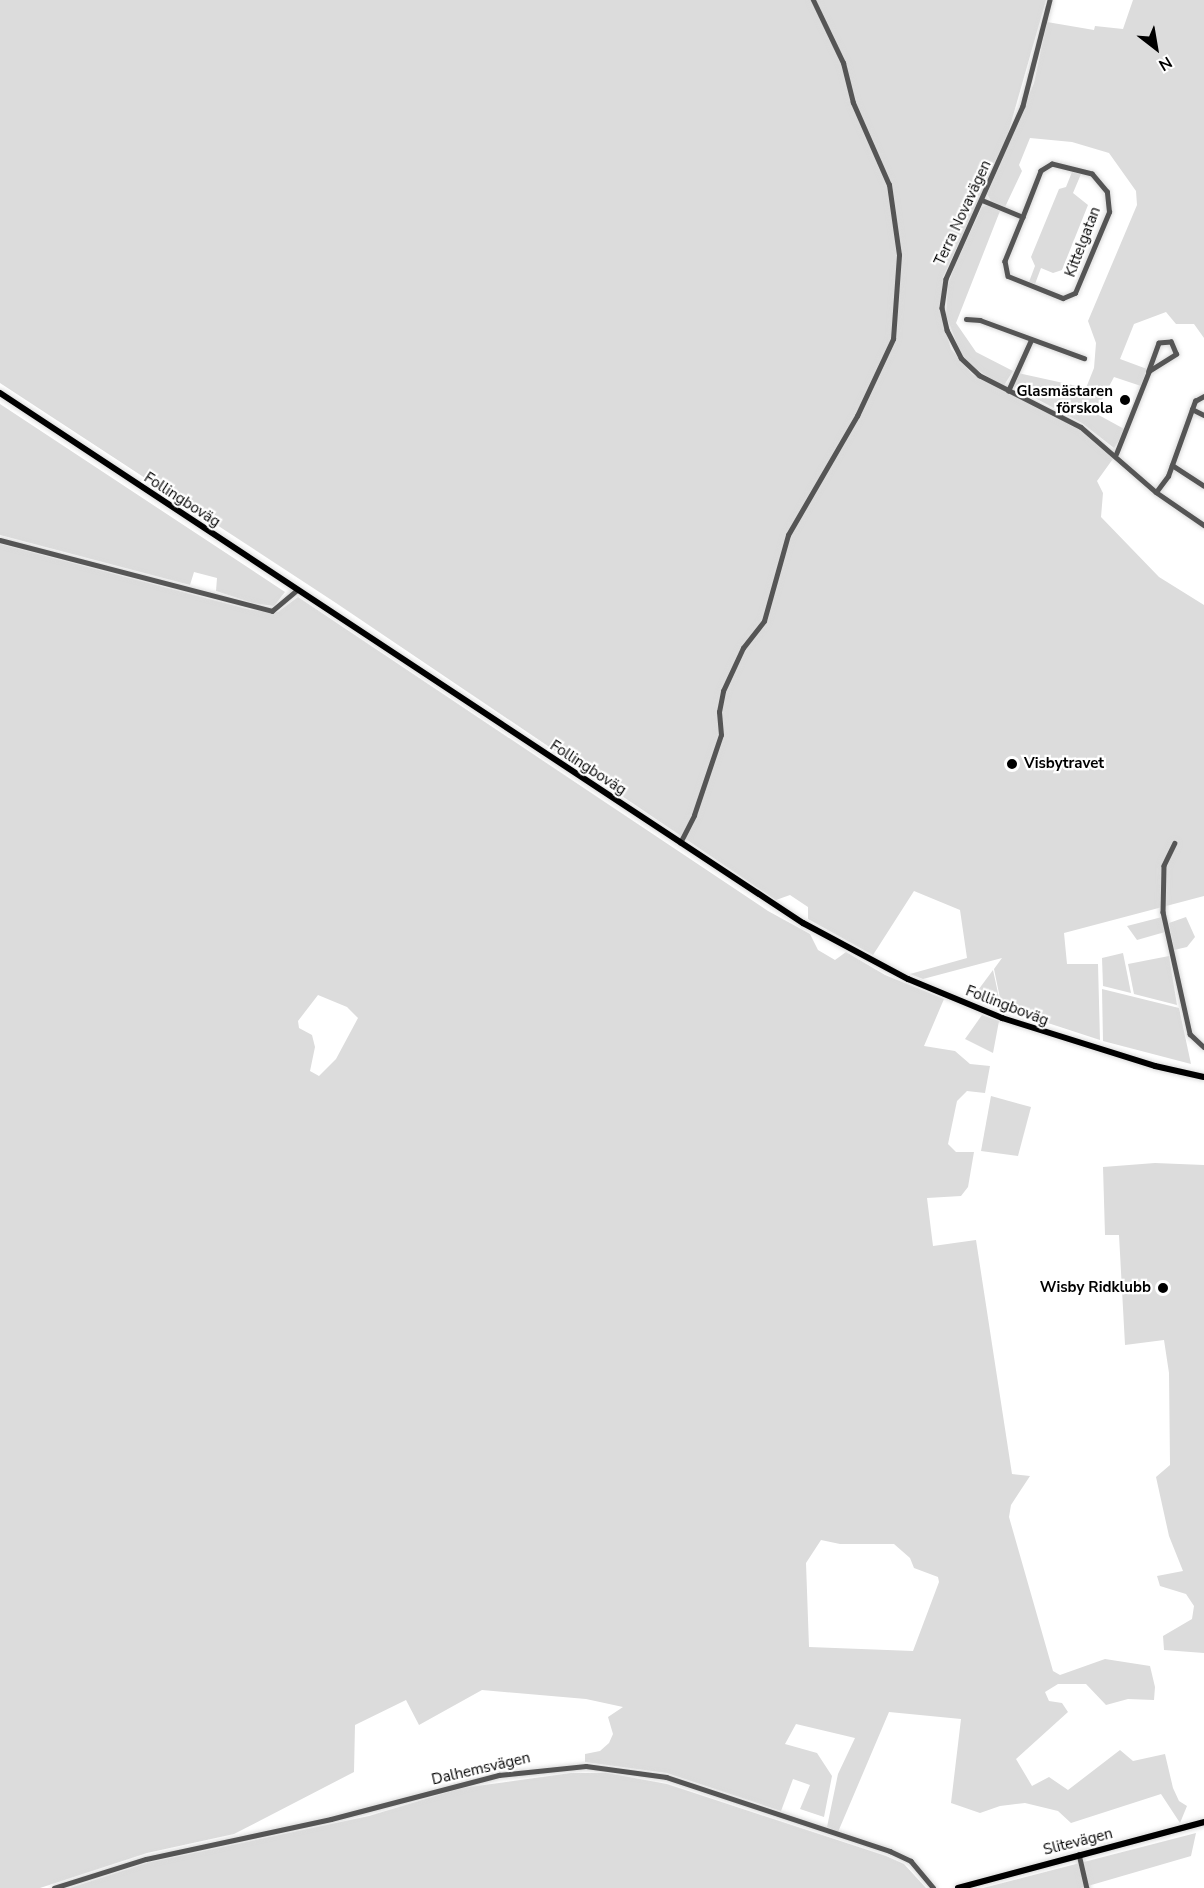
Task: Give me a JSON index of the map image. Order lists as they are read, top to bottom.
{
  "streets": {
    "main road": ["Follingboväg", "Slitevägen"],
    "street": ["Terra Novavägen", "Kittelgatan", "Dalhemsvägen"]
  },
  "places": ["Glasmästaren förskola", "Visbytravet", "Wisby Ridklubb"],
  "north": "bottom right"
}
